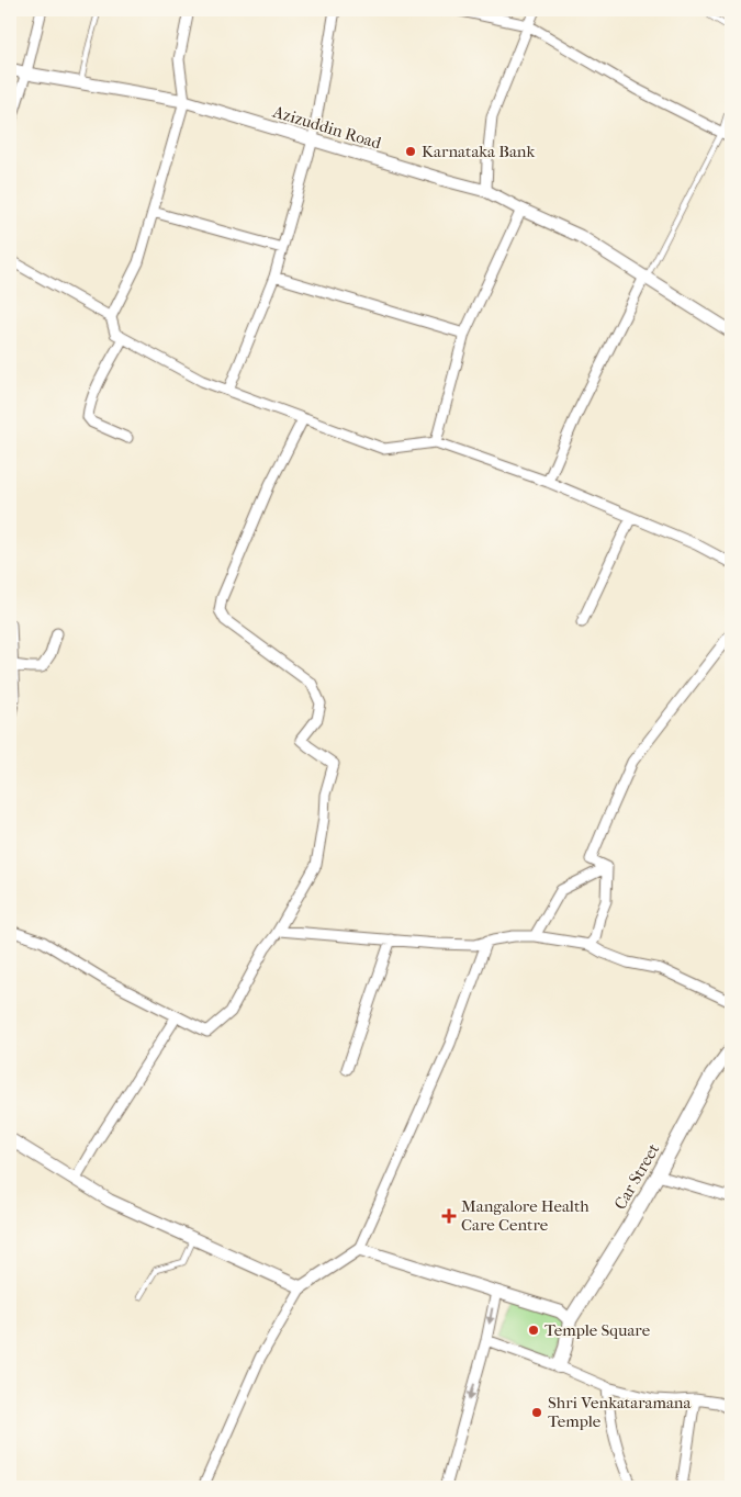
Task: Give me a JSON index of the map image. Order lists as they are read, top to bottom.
{
  "streets": {
    "main road": ["Car Street"],
    "street": ["Azizuddin Road"]
  },
  "places": {
    "other": ["Karnataka Bank", "Temple Square", "Shri Venkataramana Temple"],
    "health": ["Mangalore Health Care Centre"]
  }
}
